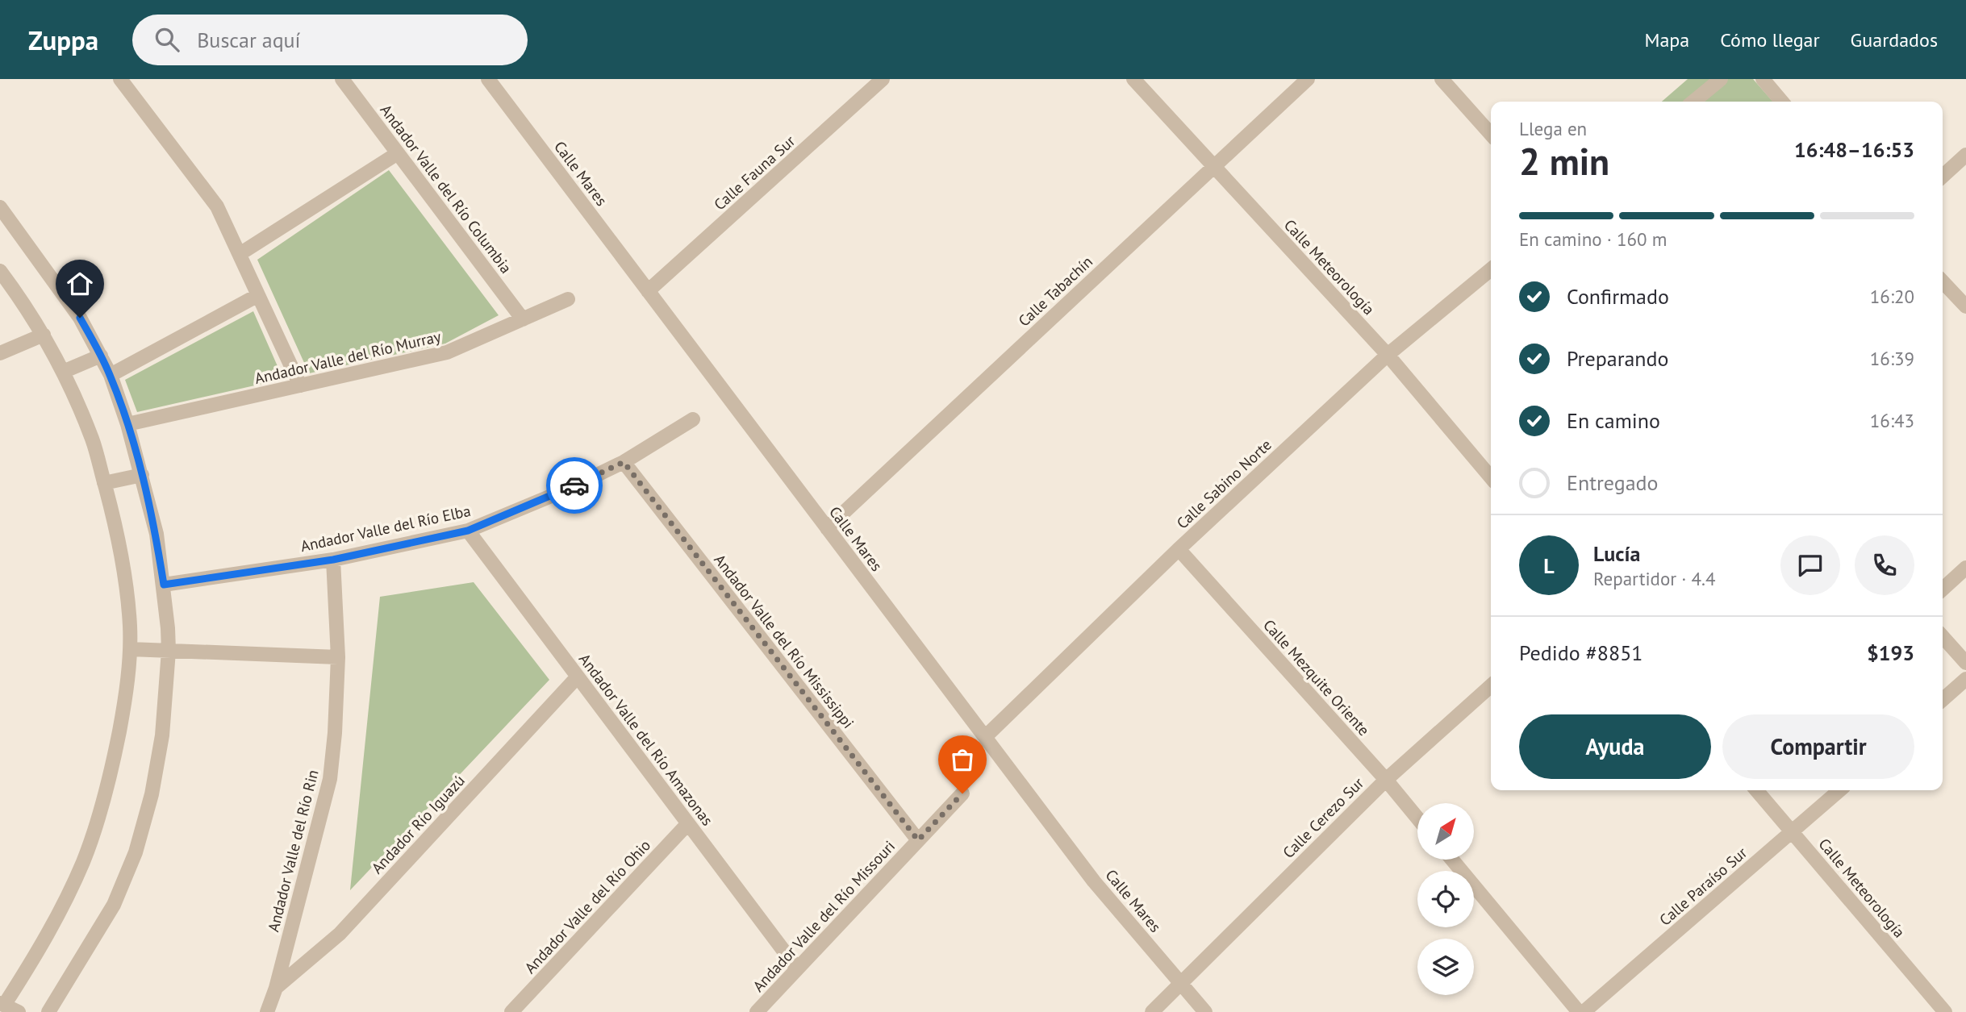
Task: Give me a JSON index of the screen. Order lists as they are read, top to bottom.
{
  "streets": {
    "street": [
      "Calle Fauna Sur",
      "Calle Mares",
      "Andador Valle del Río Columbia",
      "Calle Meteorología",
      "Calle Tabachín",
      "Andador Valle del Río Murray",
      "Calle Sabino Norte",
      "Andador Valle del Río Elba",
      "Andador Valle del Río Mississippi",
      "Calle Mezquite Oriente",
      "Andador Valle del Río Amazonas",
      "Calle Cerezo Sur",
      "Andador Río Iguazú",
      "Andador Valle del Río Rin",
      "Calle Paraíso Sur",
      "Andador Valle del Río Ohio",
      "Andador Valle del Río Missouri"
    ]
  },
  "crossings": [
    ["Calle Fauna Sur", "Calle Mares"],
    ["Calle Mares", "Calle Tabachín"],
    ["Calle Mares", "Calle Sabino Norte"],
    ["Calle Mares", "Calle Cerezo Sur"],
    ["Andador Valle del Río Columbia", "Andador Valle del Río Murray"],
    ["Calle Meteorología", "Calle Tabachín"],
    ["Calle Meteorología", "Calle Sabino Norte"],
    ["Calle Meteorología", "Calle Paraíso Sur"],
    ["Calle Sabino Norte", "Calle Mezquite Oriente"],
    ["Andador Valle del Río Elba", "Andador Valle del Río Mississippi"],
    ["Andador Valle del Río Elba", "Andador Valle del Río Amazonas"],
    ["Andador Valle del Río Elba", "Andador Valle del Río Rin"],
    ["Andador Valle del Río Mississippi", "Andador Valle del Río Missouri"],
    ["Calle Mezquite Oriente", "Calle Cerezo Sur"],
    ["Andador Valle del Río Amazonas", "Andador Río Iguazú"],
    ["Andador Valle del Río Amazonas", "Andador Valle del Río Ohio"],
    ["Andador Valle del Río Amazonas", "Andador Valle del Río Missouri"],
    ["Andador Río Iguazú", "Andador Valle del Río Rin"]
  ],
  "north": "top right",
  "page": {
    "header": "Zuppa",
    "search": "Buscar aquí",
    "nav": ["Mapa", "Cómo llegar", "Guardados"],
    "heading": ["2 min", "Llega en", "16:48–16:53"],
    "panel": [
      "Lucía",
      "Repartidor · 4.4",
      "Pedido #8851",
      "$193"
    ],
    "bar": "En camino · 160 m",
    "list": [
      ["Confirmado", "16:20"],
      ["Preparando", "16:39"],
      ["En camino", "16:43"],
      "Entregado"
    ],
    "round": "L",
    "buttons": ["Ayuda", "Compartir"]
  }
}
